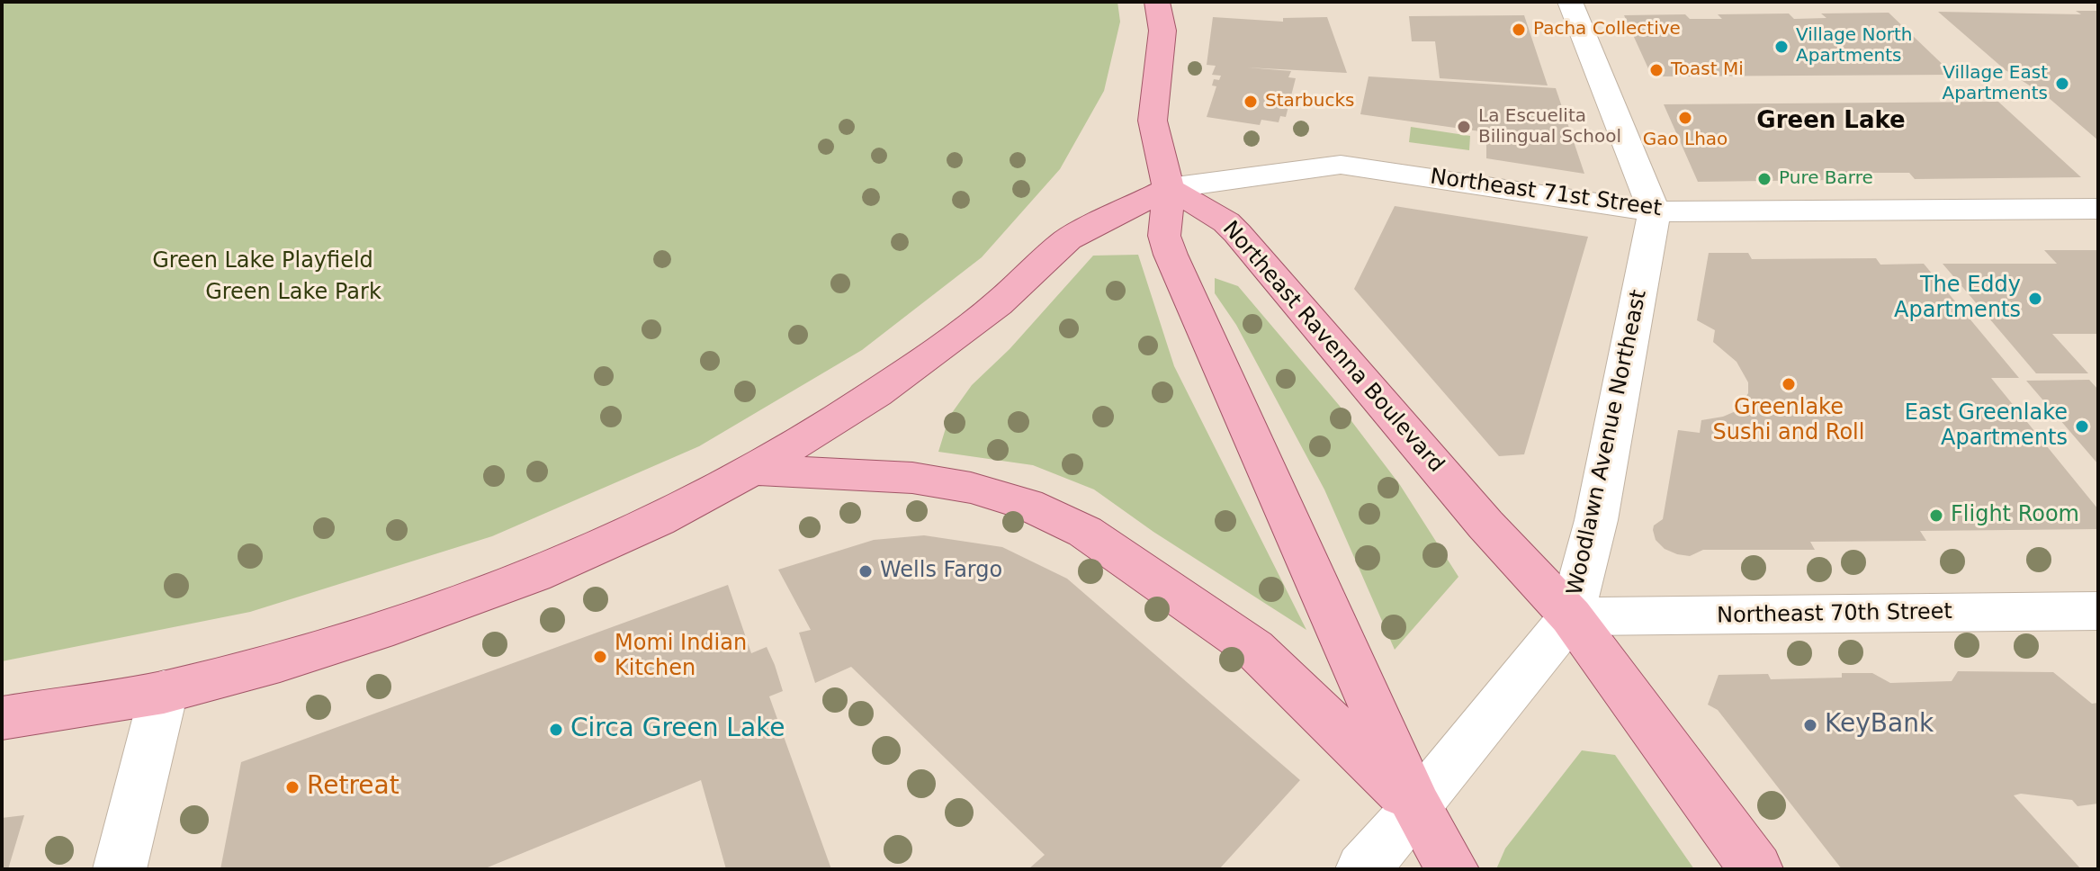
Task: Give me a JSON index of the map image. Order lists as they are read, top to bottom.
{
  "streets": {
    "main road": ["Northeast Ravenna Boulevard"],
    "street": ["Northeast 71st Street", "Woodlawn Avenue Northeast", "Northeast 70th Street"]
  },
  "crossings": [
    ["Northeast 71st Street", "Northeast Ravenna Boulevard"],
    ["Northeast 71st Street", "Woodlawn Avenue Northeast"],
    ["Northeast Ravenna Boulevard", "Woodlawn Avenue Northeast"],
    ["Northeast Ravenna Boulevard", "Northeast 70th Street"],
    ["Woodlawn Avenue Northeast", "Northeast 70th Street"]
  ],
  "districts": ["Green Lake"],
  "parks": ["Green Lake Playfield", "Green Lake Park"],
  "places": [
    "Pacha Collective",
    "Village North Apartments",
    "Toast Mi",
    "Village East Apartments",
    "Starbucks",
    "Gao Lhao",
    "La Escuelita Bilingual School",
    "Pure Barre",
    "The Eddy Apartments",
    "Greenlake Sushi and Roll",
    "East Greenlake Apartments",
    "Flight Room",
    "Wells Fargo",
    "Momi Indian Kitchen",
    "KeyBank",
    "Circa Green Lake",
    "Retreat"
  ]
}
